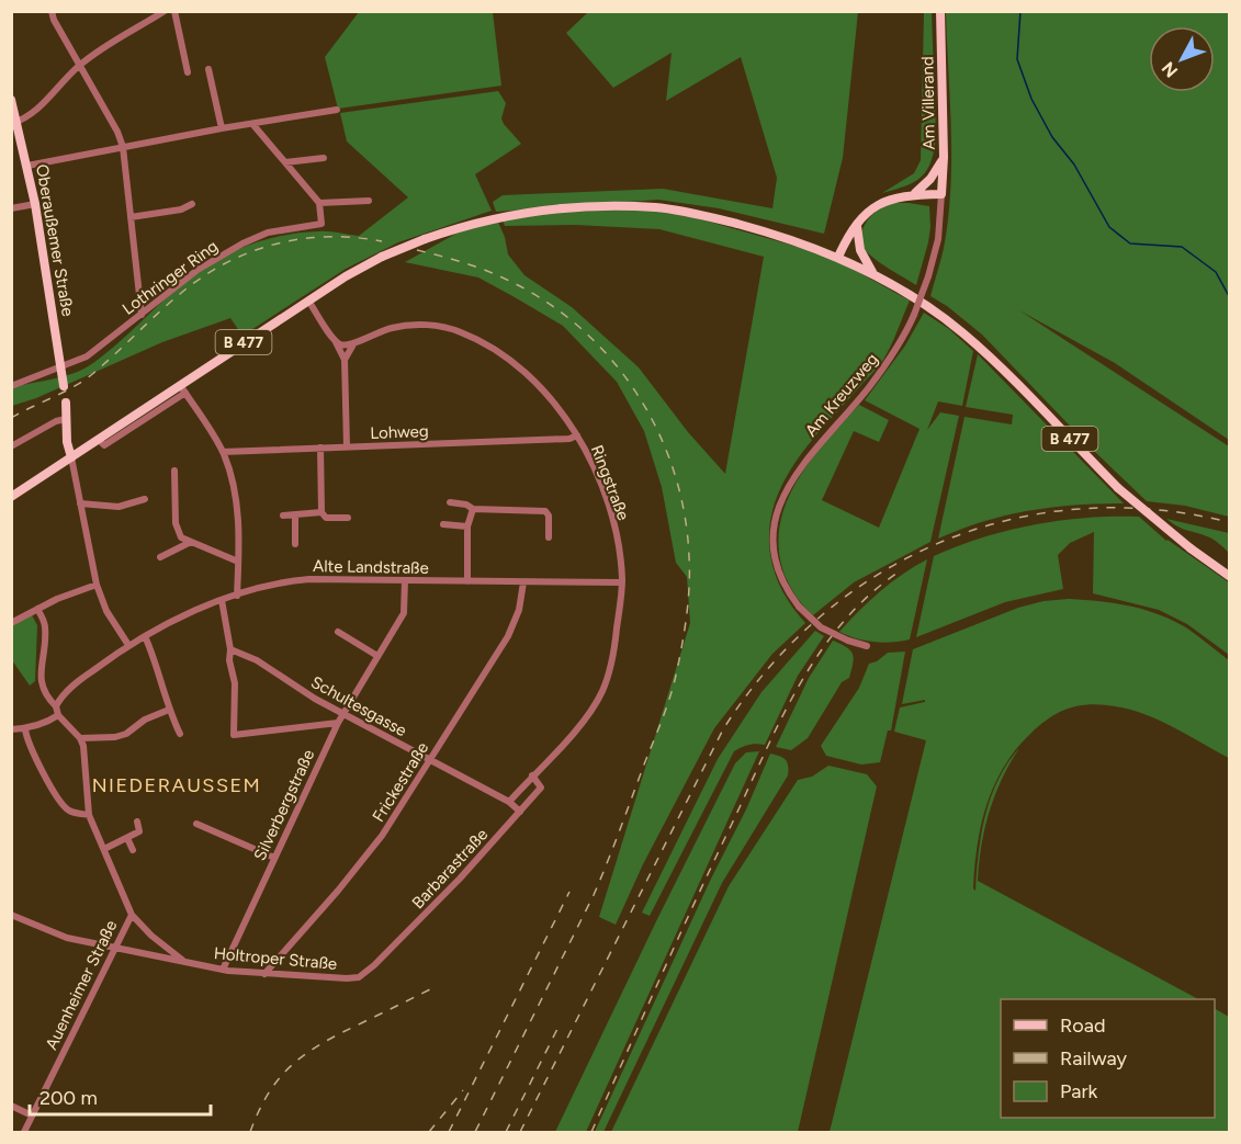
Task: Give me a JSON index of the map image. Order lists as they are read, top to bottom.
{
  "streets": {
    "main road": ["Am Villerand", "Oberaußemer Straße", "B 477"],
    "street": [
      "Lothringer Ring",
      "Am Kreuzweg",
      "Lohweg",
      "Ringstraße",
      "Alte Landstraße",
      "Schultesgasse",
      "Frickestraße",
      "Silverbergstraße",
      "Barbarastraße",
      "Holtroper Straße",
      "Auenheimer Straße"
    ]
  },
  "crossings": [
    ["Am Villerand", "Am Kreuzweg"],
    ["Oberaußemer Straße", "Lothringer Ring"],
    ["Lohweg", "Ringstraße"],
    ["Ringstraße", "Alte Landstraße"],
    ["Alte Landstraße", "Frickestraße"],
    ["Alte Landstraße", "Silverbergstraße"],
    ["Schultesgasse", "Frickestraße"],
    ["Schultesgasse", "Silverbergstraße"],
    ["Schultesgasse", "Barbarastraße"],
    ["Frickestraße", "Holtroper Straße"],
    ["Silverbergstraße", "Holtroper Straße"],
    ["Barbarastraße", "Holtroper Straße"],
    ["Holtroper Straße", "Auenheimer Straße"]
  ],
  "districts": ["NIEDERAUSSEM"],
  "legend": ["Road", "Railway", "Park"],
  "scale_bar": "200 m",
  "north": "bottom left"
}
